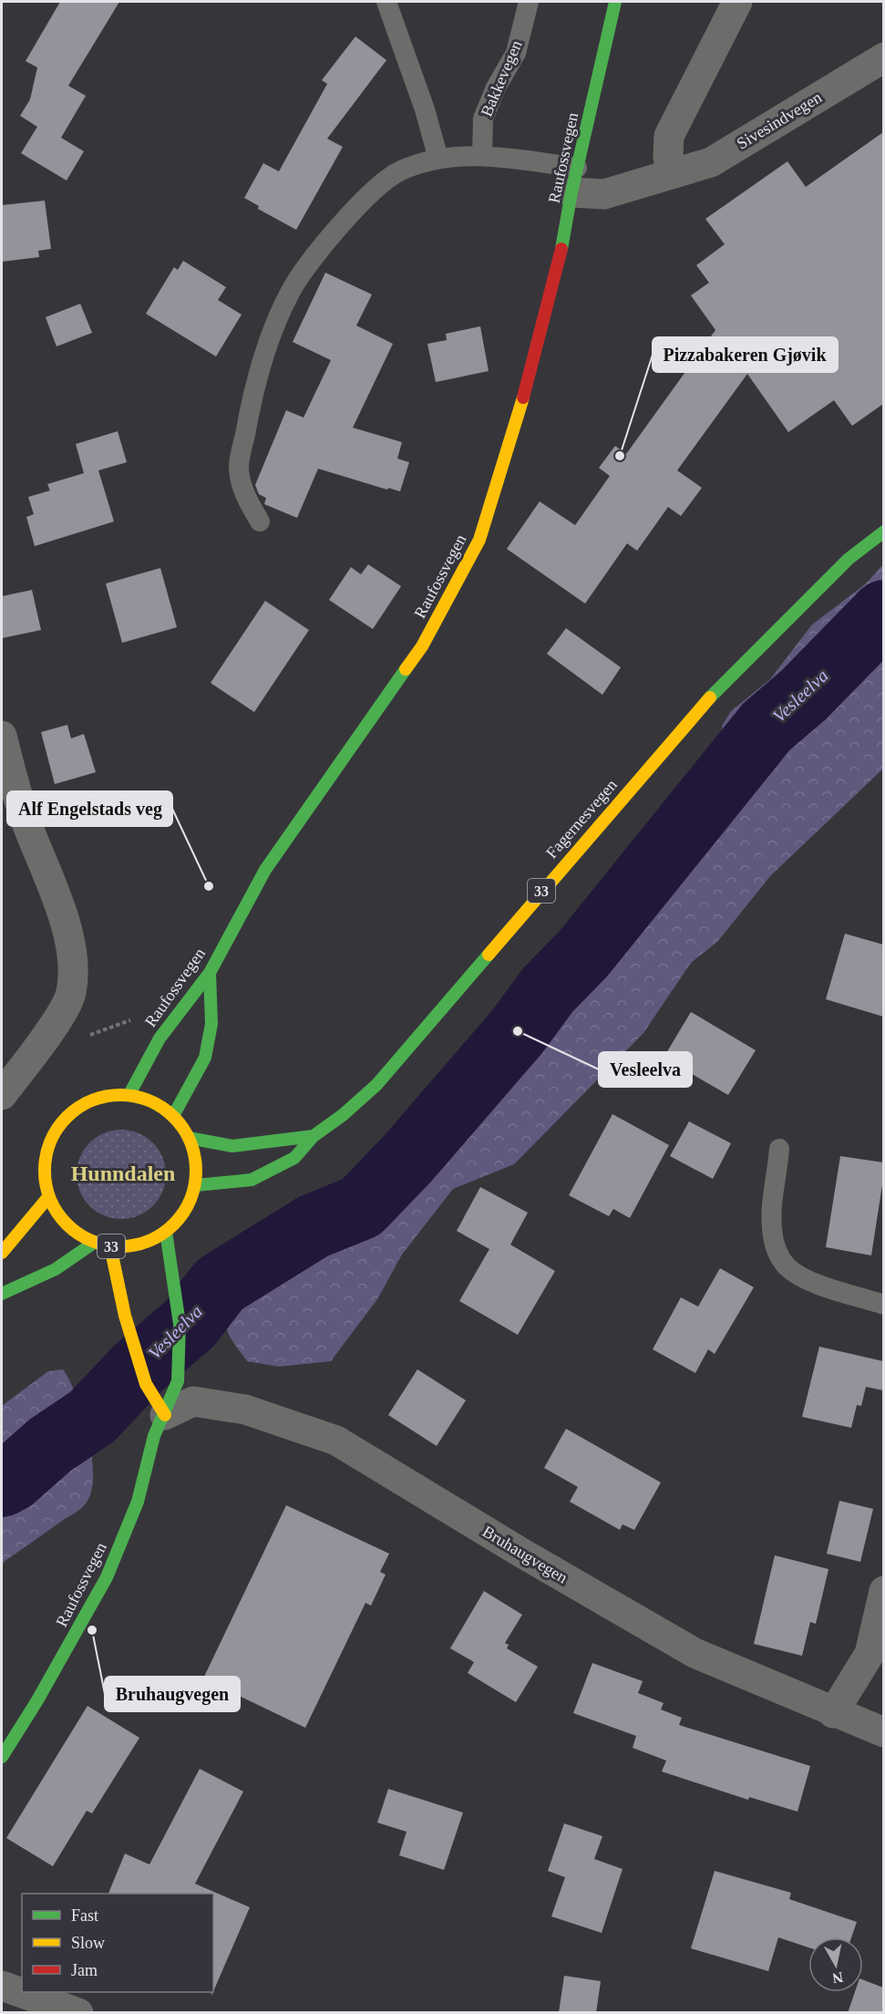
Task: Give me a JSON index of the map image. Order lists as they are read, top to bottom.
{
  "streets": {
    "main road": ["Raufossvegen", "Fagernesvegen", "33"],
    "street": ["Sivesindvegen", "Bruhaugvegen"],
    "lane": ["Bakkevegen"]
  },
  "crossings": [
    ["Sivesindvegen", "Raufossvegen"],
    ["Raufossvegen", "Fagernesvegen"],
    ["Raufossvegen", "33"],
    ["Raufossvegen", "Bruhaugvegen"],
    ["Fagernesvegen", "33"]
  ],
  "districts": ["Hunndalen"],
  "water": ["Vesleelva"],
  "places": [
    "Pizzabakeren Gjøvik",
    "Alf Engelstads veg",
    "Vesleelva",
    "Bruhaugvegen"
  ],
  "legend": ["Fast", "Slow", "Jam"],
  "north": "bottom"
}
